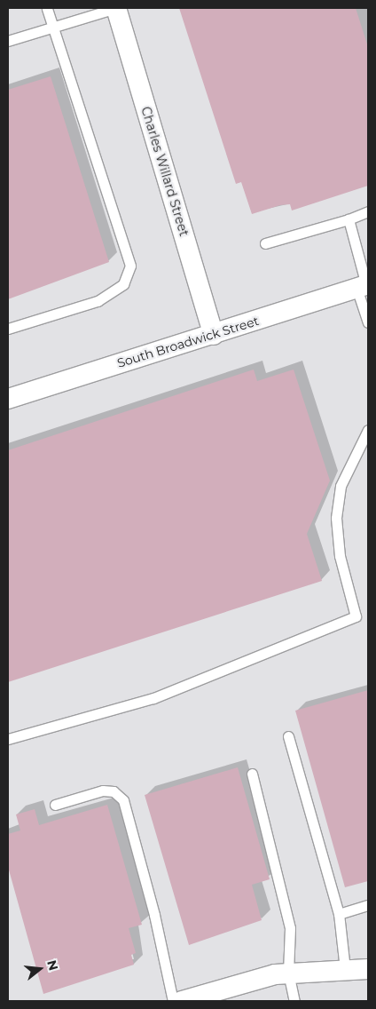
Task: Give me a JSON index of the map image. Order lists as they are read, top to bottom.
{
  "streets": {
    "street": ["Charles Willard Street", "South Broadwick Street"]
  },
  "crossings": [
    ["Charles Willard Street", "South Broadwick Street"]
  ],
  "north": "right"
}
